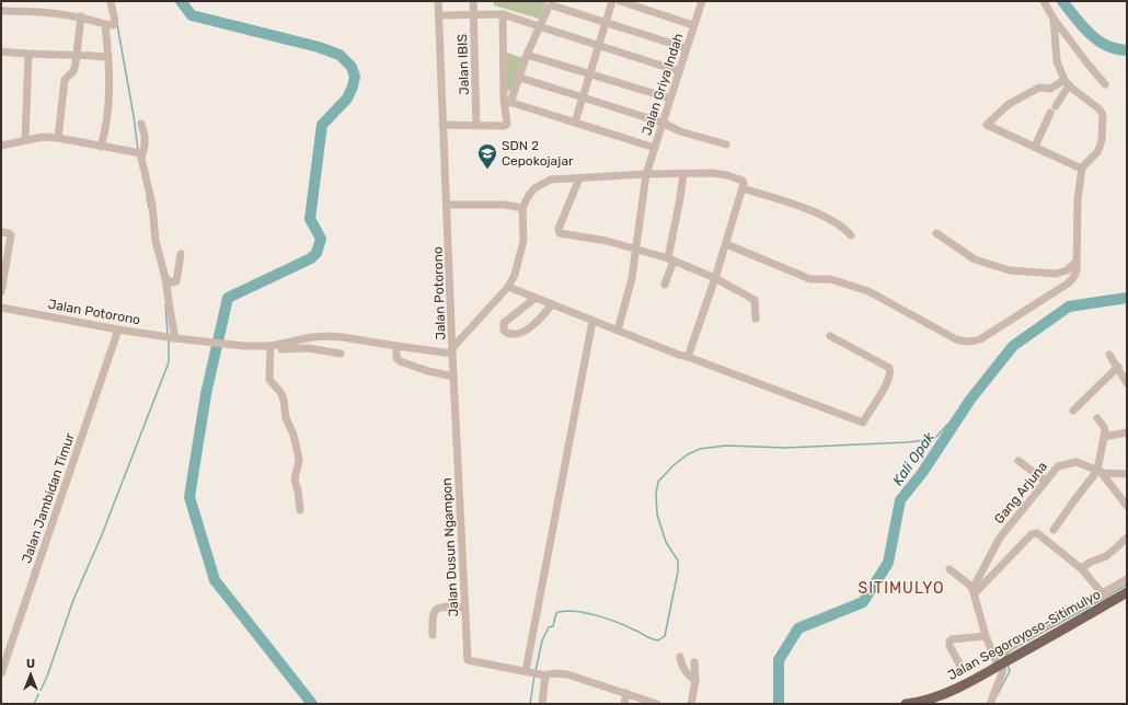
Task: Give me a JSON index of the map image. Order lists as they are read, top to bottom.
{
  "streets": {
    "main road": ["Jalan Segoroyoso-Sitimulyo"],
    "street": [
      "Jalan IBIS",
      "Jalan Griya Indah",
      "Jalan Potorono",
      "Gang Arjuna",
      "Jalan Jambidan Timur",
      "Jalan Dusun Ngampon"
    ]
  },
  "crossings": [
    ["Jalan Potorono", "Jalan Jambidan Timur"],
    ["Jalan Potorono", "Jalan Dusun Ngampon"]
  ],
  "districts": ["SITIMULYO"],
  "water": ["Kali Opak"],
  "places": {
    "school or university": ["SDN 2 Cepokojajar"]
  },
  "north": "top"
}
